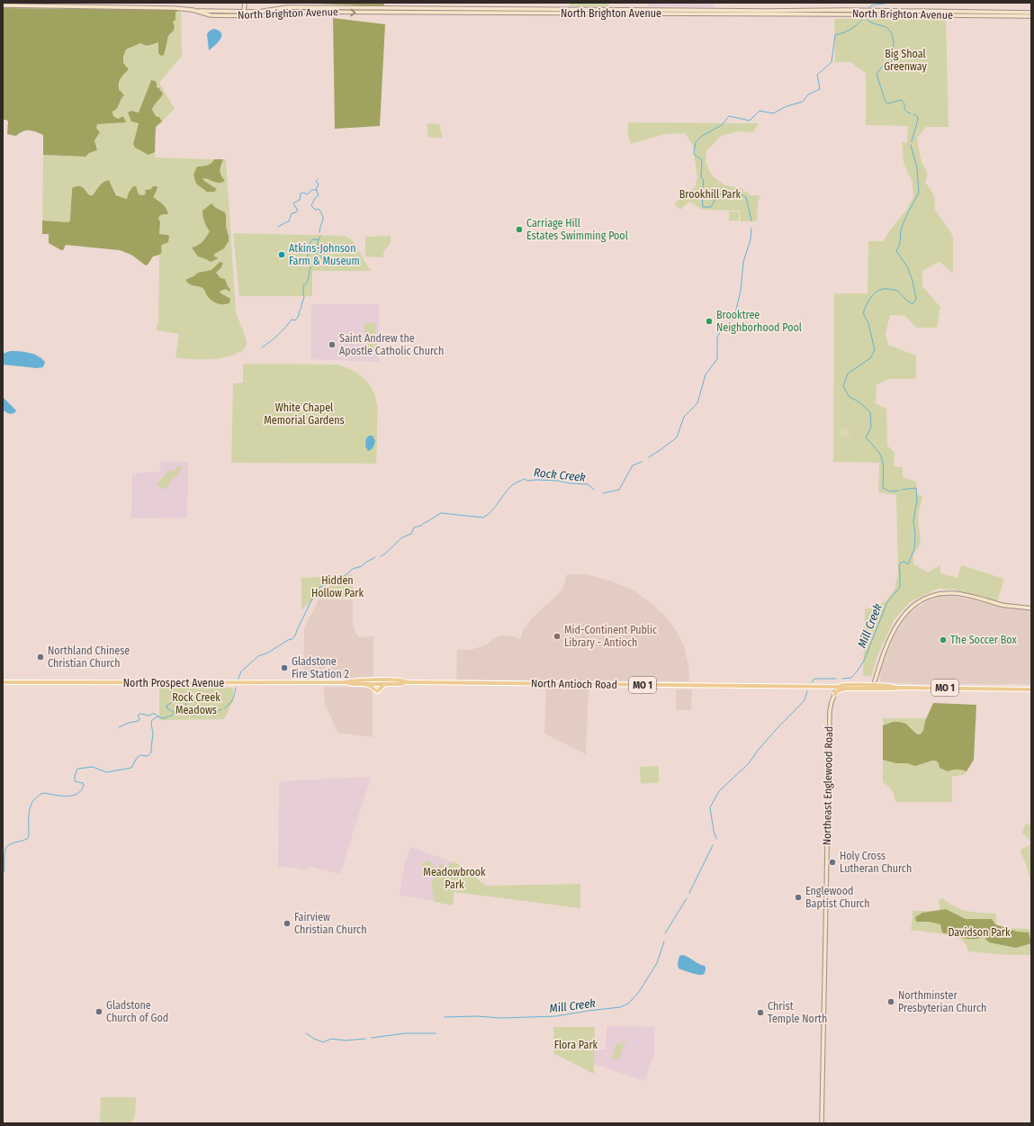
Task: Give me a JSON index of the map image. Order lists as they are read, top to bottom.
{
  "streets": {
    "main road": [
      "North Brighton Avenue",
      "North Prospect Avenue",
      "North Antioch Road",
      "MO 1",
      "Northeast Englewood Road"
    ]
  },
  "crossings": [
    ["North Prospect Avenue", "MO 1"],
    ["North Antioch Road", "MO 1"],
    ["North Antioch Road", "Northeast Englewood Road"]
  ],
  "water": ["Rock Creek", "Mill Creek"],
  "parks": [
    "Big Shoal Greenway",
    "Brookhill Park",
    "White Chapel Memorial Gardens",
    "Hidden Hollow Park",
    "Rock Creek Meadows",
    "Meadowbrook Park",
    "Davidson Park",
    "Flora Park"
  ],
  "places": [
    "Carriage Hill Estates Swimming Pool",
    "Atkins-Johnson Farm & Museum",
    "Brooktree Neighborhood Pool",
    "Saint Andrew the Apostle Catholic Church",
    "Mid-Continent Public Library - Antioch",
    "The Soccer Box",
    "Northland Chinese Christian Church",
    "Gladstone Fire Station 2",
    "Holy Cross Lutheran Church",
    "Englewood Baptist Church",
    "Fairview Christian Church",
    "Northminster Presbyterian Church",
    "Gladstone Church of God",
    "Christ Temple North"
  ]
}
